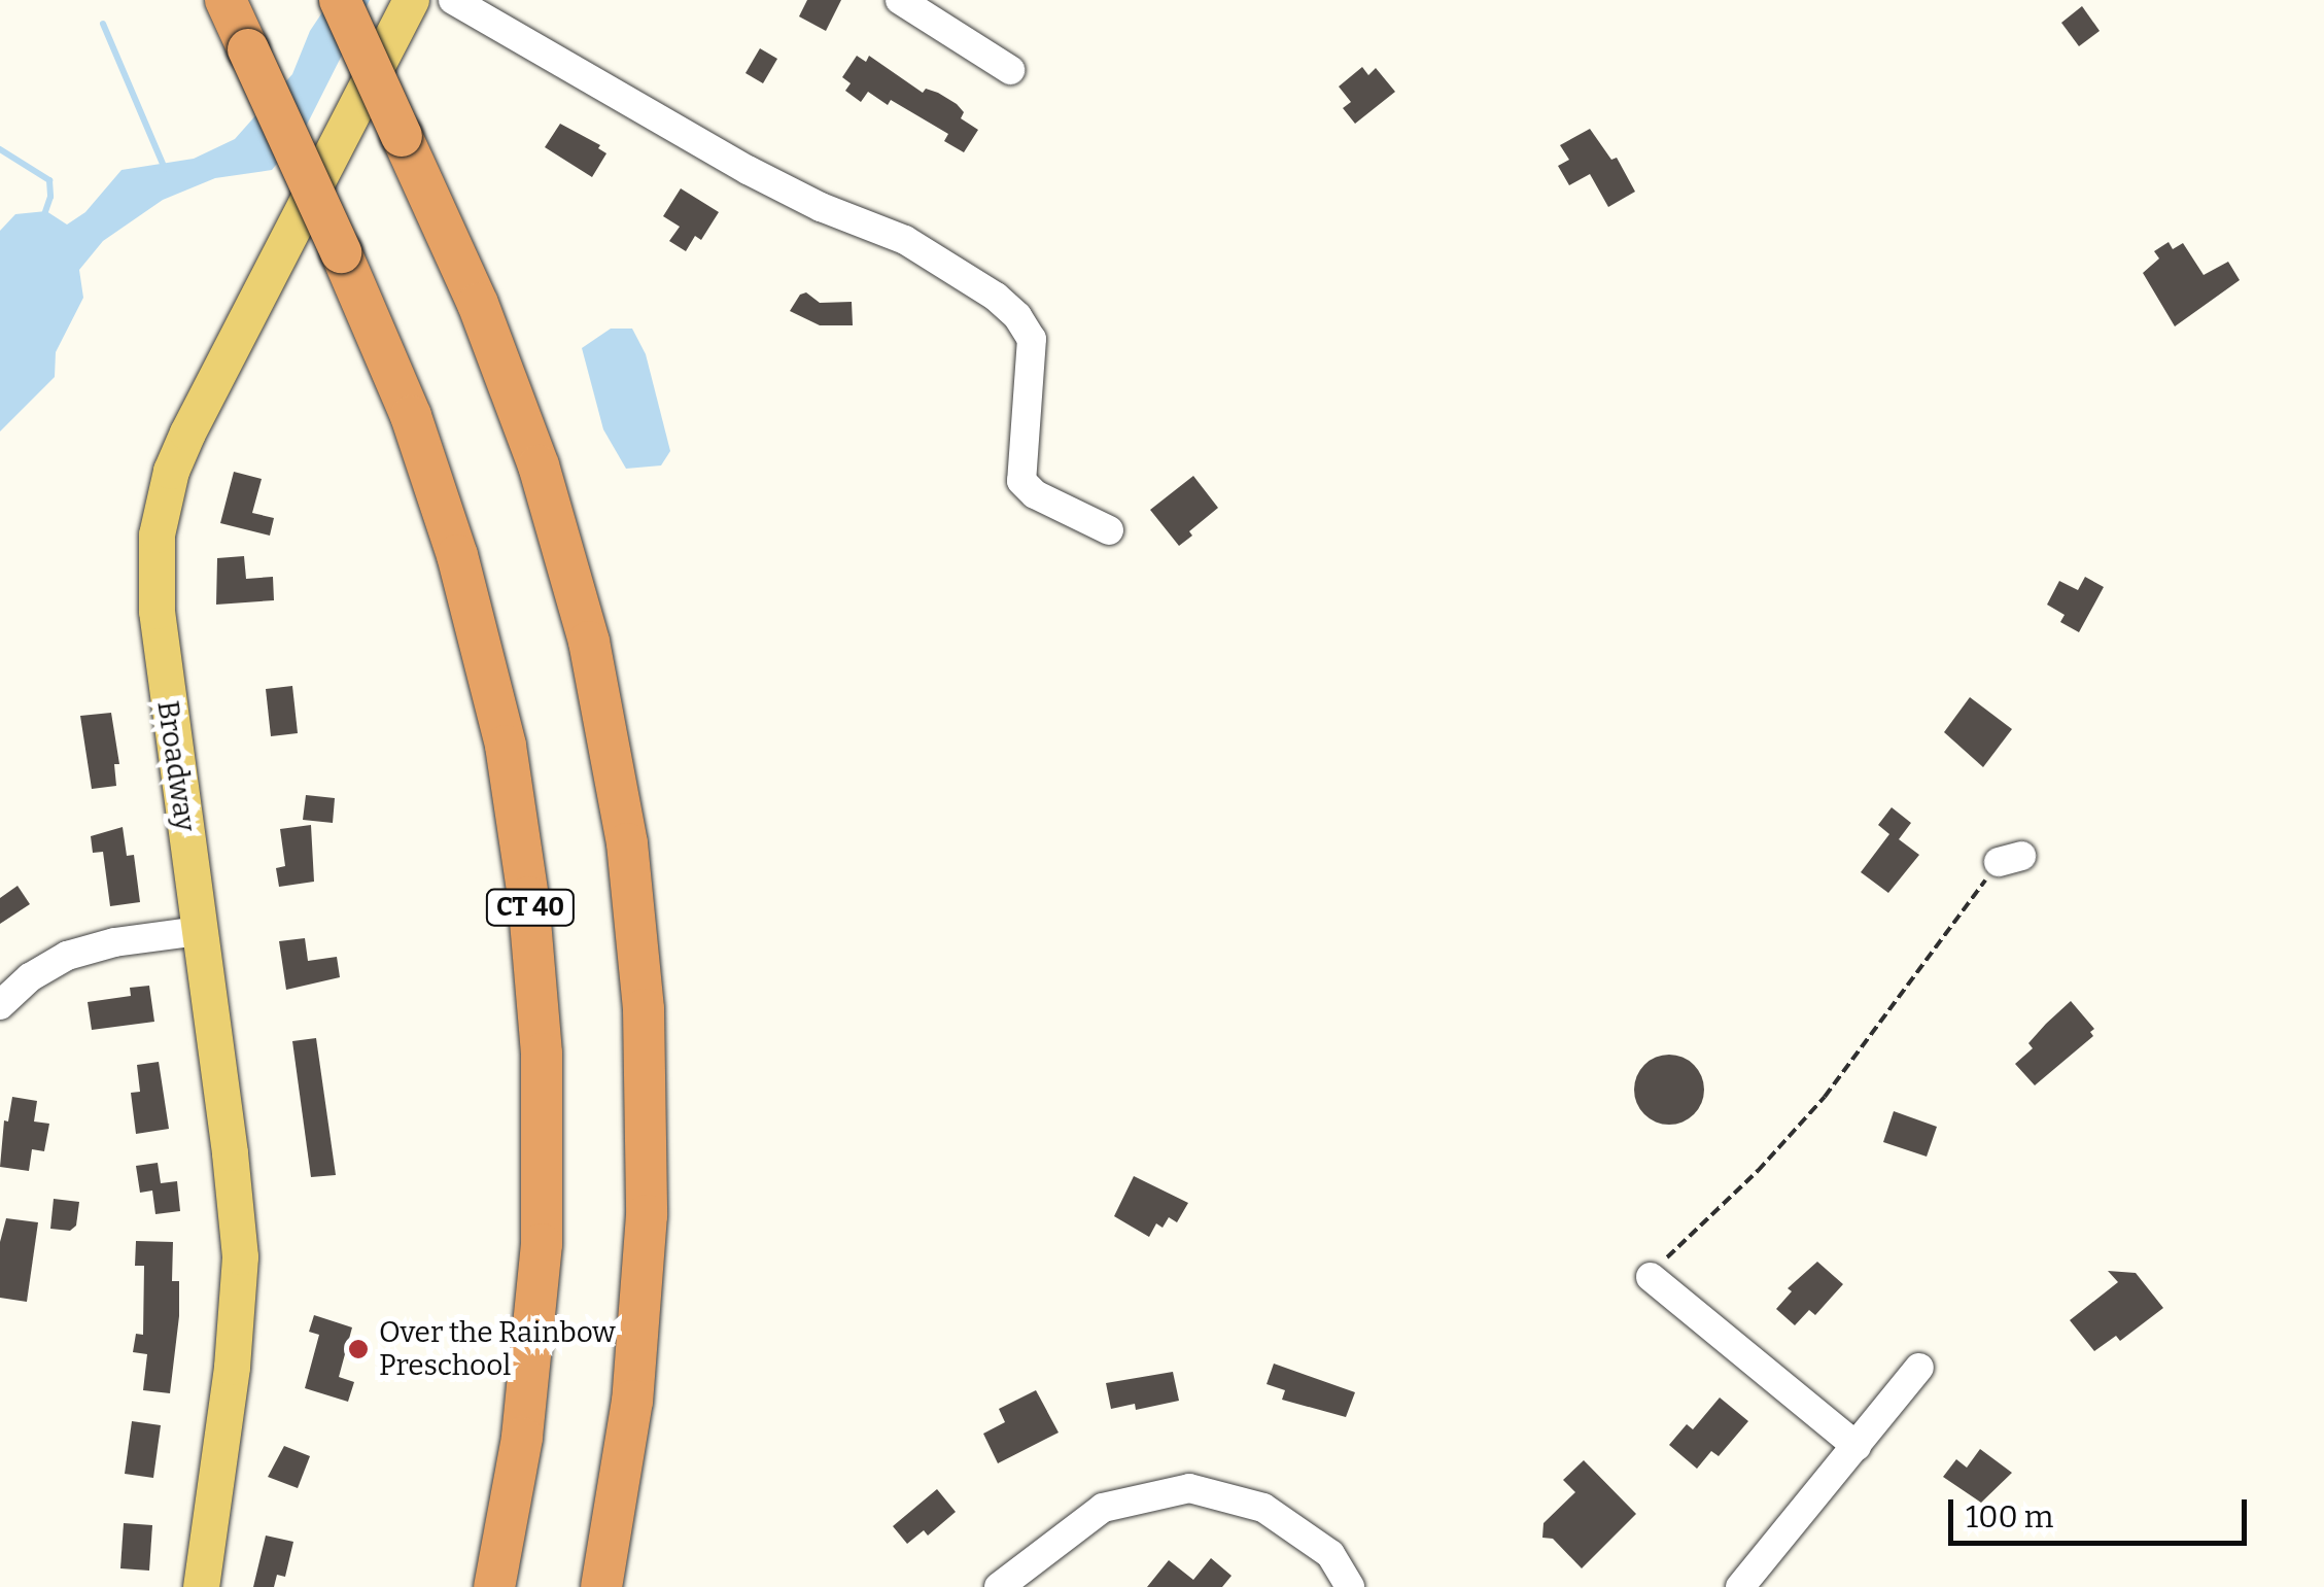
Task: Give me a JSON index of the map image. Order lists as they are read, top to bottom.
{
  "streets": {
    "highway": ["CT 40"],
    "main road": ["Broadway"]
  },
  "places": ["Over the Rainbow Preschool"],
  "scale_bar": "100 m"
}
